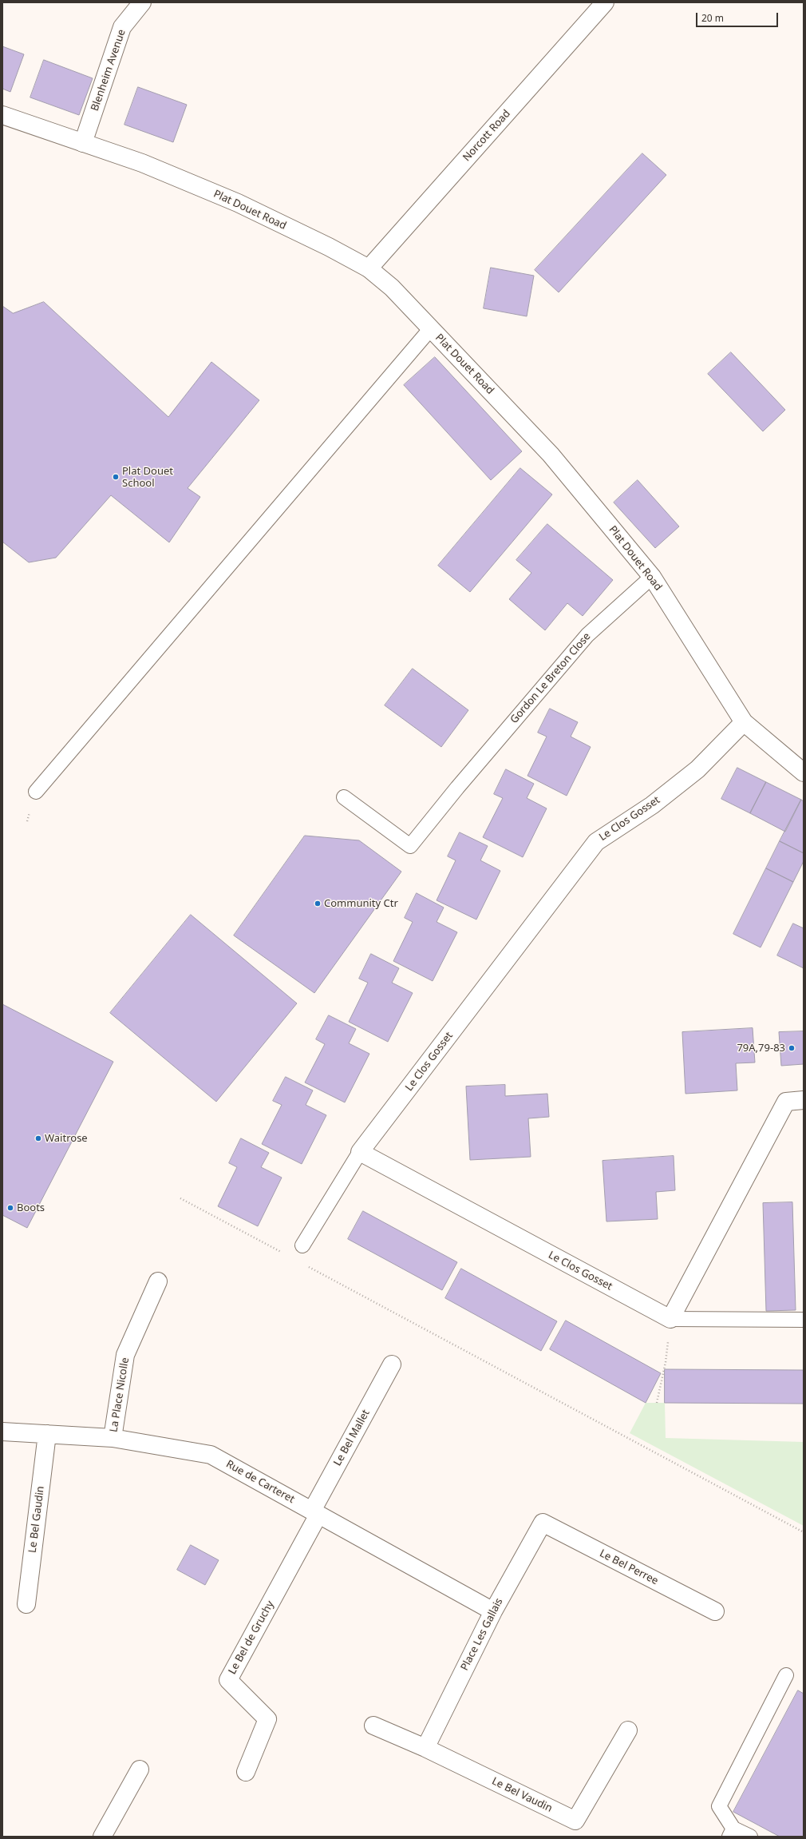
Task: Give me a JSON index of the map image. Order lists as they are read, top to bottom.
{
  "streets": {
    "street": [
      "Blenheim Avenue",
      "Norcott Road",
      "Plat Douet Road",
      "Le Clos Gosset",
      "La Place Nicolle",
      "Le Bel Mallet",
      "Rue de Carteret",
      "Le Bel Gaudin",
      "Le Bel Perree",
      "Place Les Gallais",
      "Le Bel de Gruchy",
      "Le Bel Vaudin"
    ],
    "lane": ["Gordon Le Breton Close"]
  },
  "crossings": [
    ["Blenheim Avenue", "Plat Douet Road"],
    ["Norcott Road", "Plat Douet Road"],
    ["Plat Douet Road", "Gordon Le Breton Close"],
    ["Plat Douet Road", "Le Clos Gosset"],
    ["La Place Nicolle", "Rue de Carteret"],
    ["Le Bel Mallet", "Rue de Carteret"],
    ["Le Bel Mallet", "Le Bel de Gruchy"],
    ["Rue de Carteret", "Le Bel Gaudin"],
    ["Rue de Carteret", "Place Les Gallais"],
    ["Rue de Carteret", "Le Bel de Gruchy"],
    ["Le Bel Perree", "Place Les Gallais"],
    ["Place Les Gallais", "Le Bel Vaudin"]
  ],
  "places": [
    "Plat Douet School",
    "Community Ctr",
    "79A,79-83",
    "Waitrose",
    "Boots"
  ],
  "scale_bar": "20 m"
}
